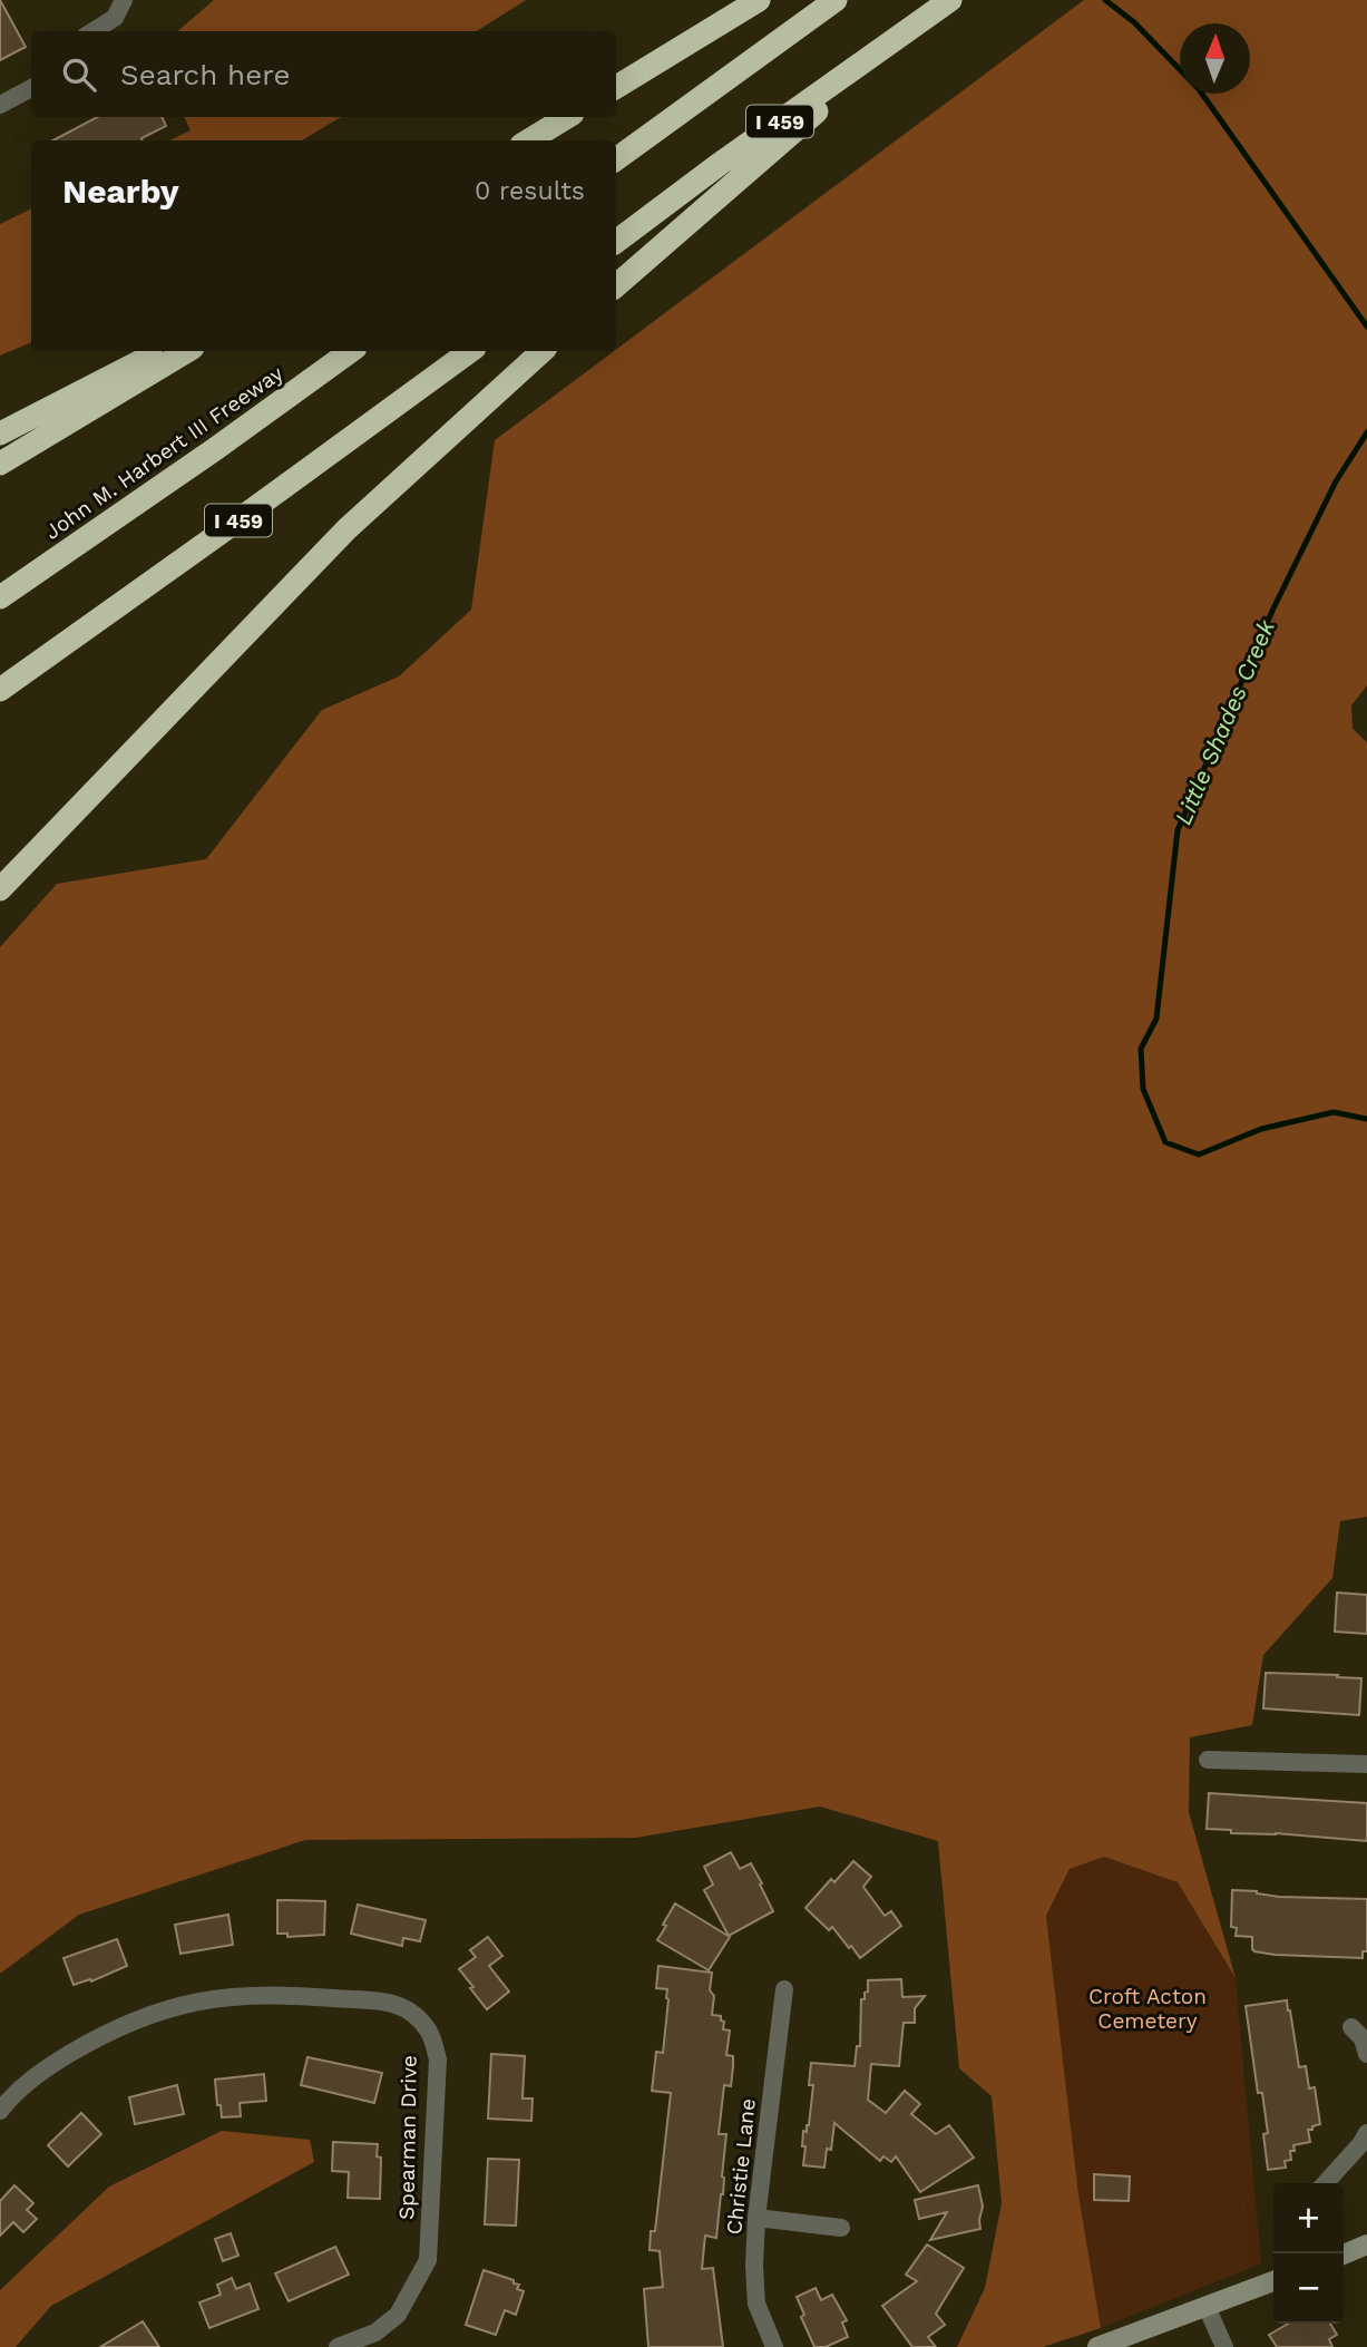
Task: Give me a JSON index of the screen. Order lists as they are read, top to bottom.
{
  "streets": {
    "highway": ["I 459", "John M. Harbert III Freeway"],
    "street": ["Spearman Drive", "Christie Lane"]
  },
  "water": ["Little Shades Creek"],
  "parks": ["Croft Acton Cemetery"],
  "north": "top",
  "page": {
    "search": "Search here",
    "heading": ["Nearby", "0 results"],
    "map_buttons": ["+", "−"]
  }
}
